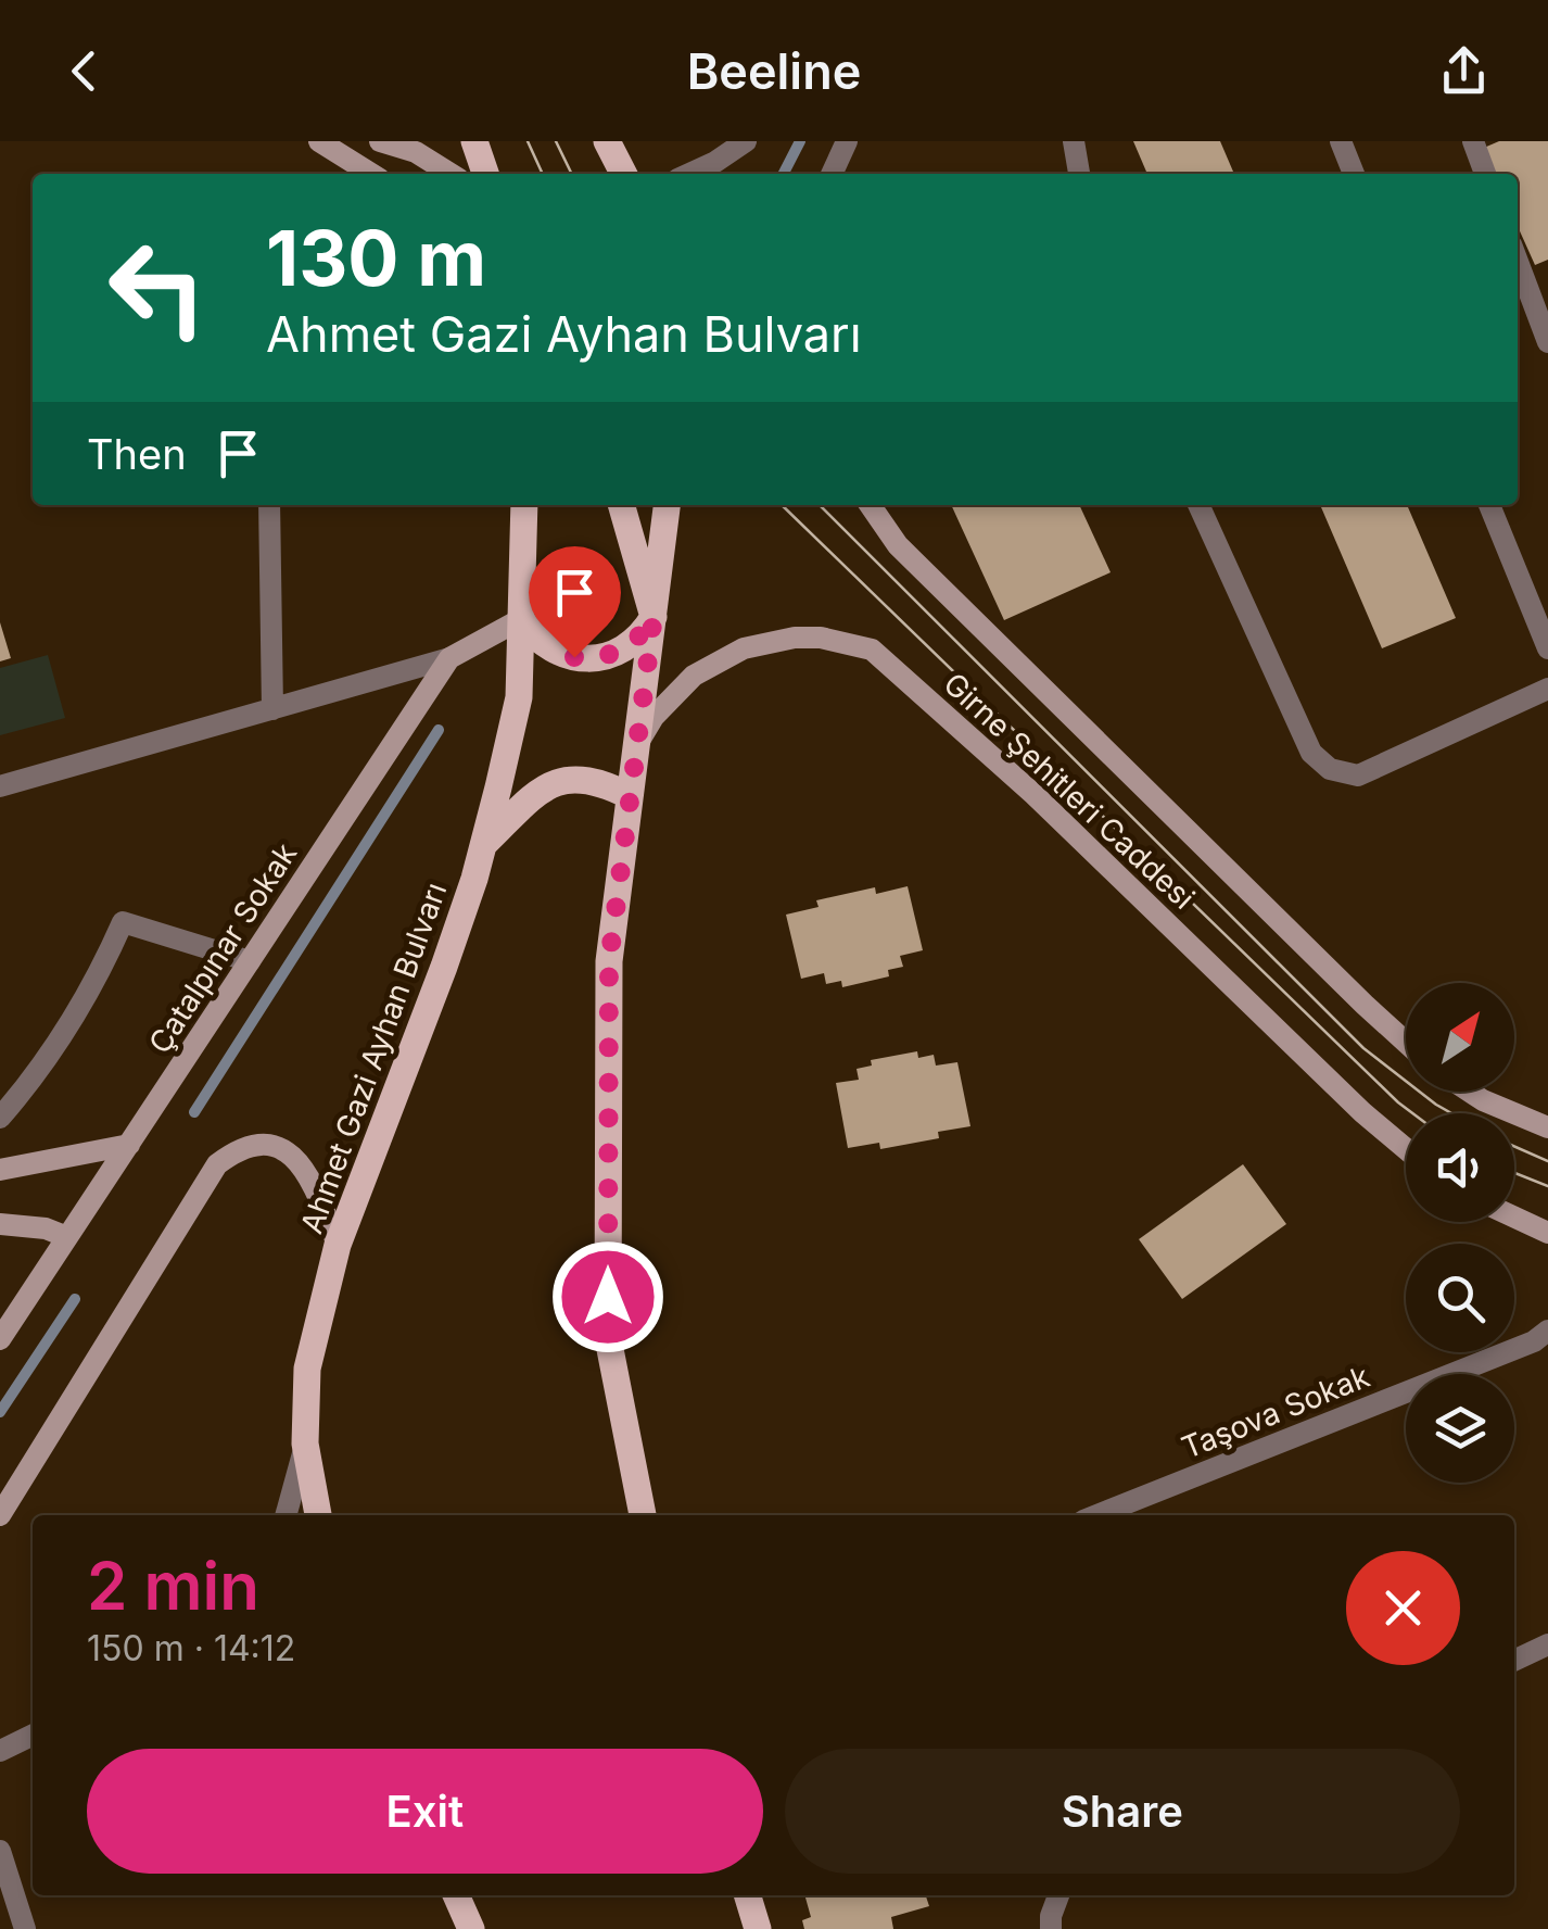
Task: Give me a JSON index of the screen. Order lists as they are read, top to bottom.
{
  "streets": {
    "main road": ["Ahmet Gazi Ayhan Bulvarı"],
    "street": ["Girne Şehitleri Caddesi", "Çatalpınar Sokak", "Taşova Sokak"]
  },
  "crossings": [
    ["Çatalpınar Sokak", "Ahmet Gazi Ayhan Bulvarı"]
  ],
  "north": "top right",
  "page": {
    "header": "Beeline",
    "turn": ["130 m", "Ahmet Gazi Ayhan Bulvarı"],
    "then": "Then",
    "heading": ["2 min", "150 m · 14:12"],
    "buttons": ["Exit", "Share"]
  }
}
